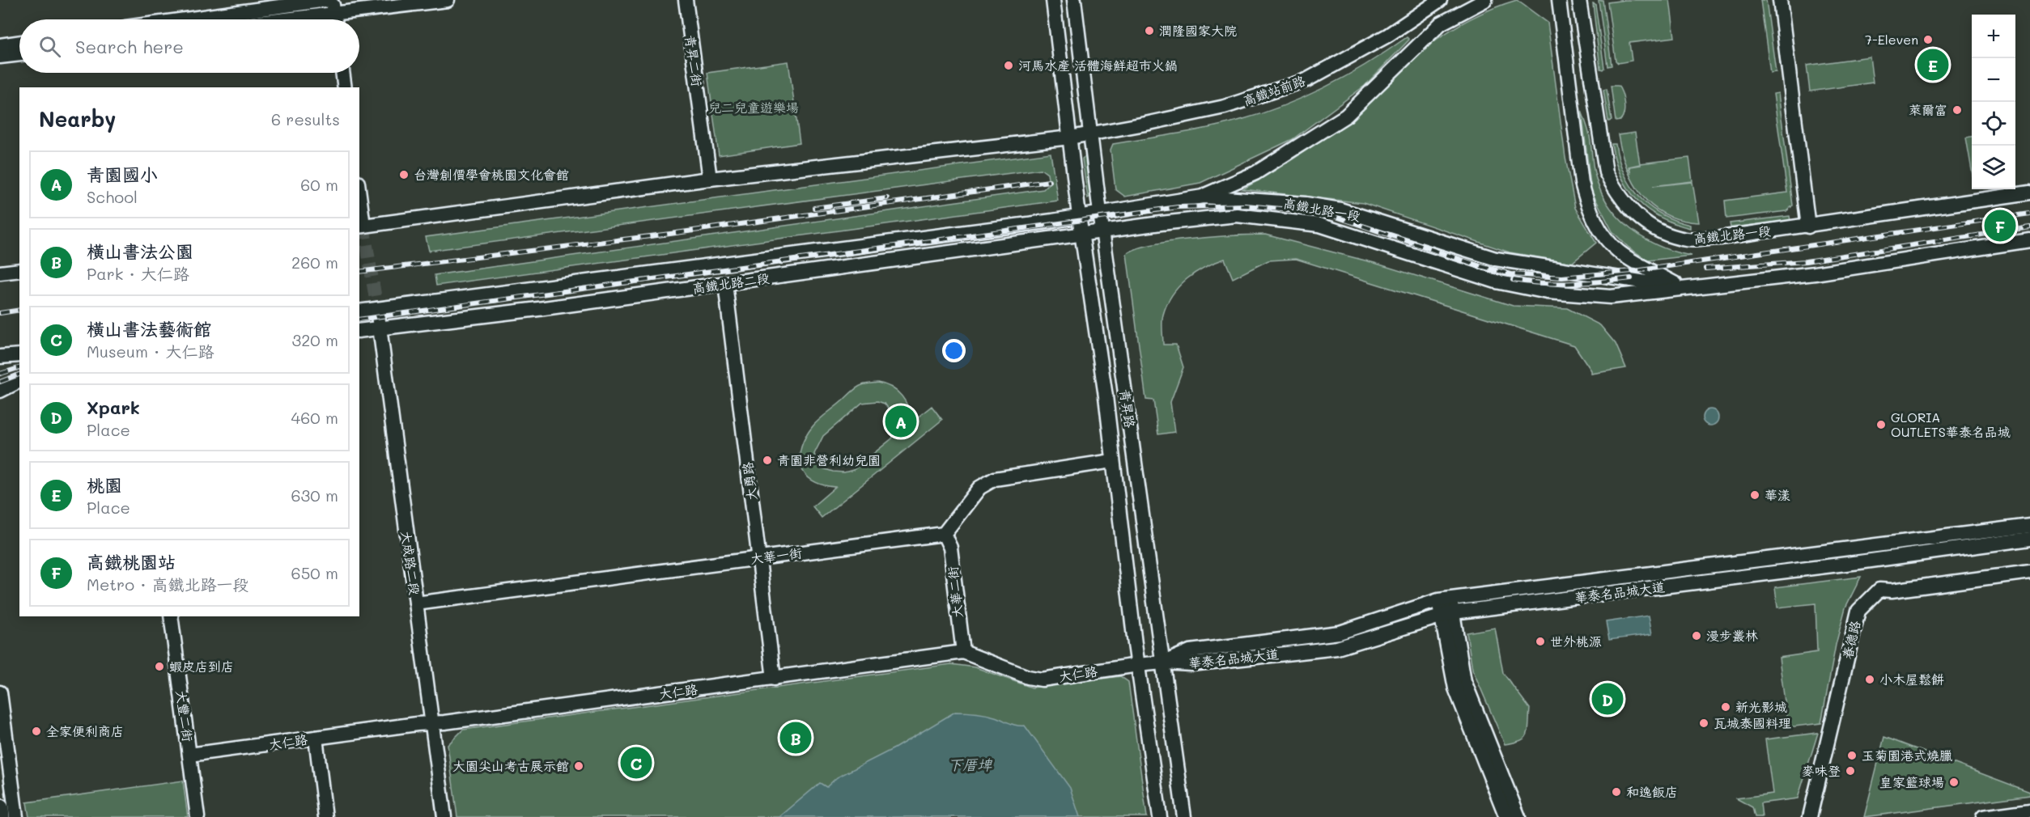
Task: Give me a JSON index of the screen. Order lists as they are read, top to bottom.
{
  "streets": {
    "street": [
      "青昇二街",
      "高鐵站前路",
      "高鐵北路一段",
      "高鐵北路二段",
      "青昇路",
      "大勇路",
      "大華一街",
      "大成路二段",
      "大華二街",
      "華泰名品城大道",
      "春德路",
      "大仁路",
      "大豐二街"
    ]
  },
  "crossings": [
    ["高鐵站前路", "青昇路"],
    ["高鐵北路一段", "高鐵北路二段"],
    ["高鐵北路一段", "青昇路"],
    ["高鐵北路二段", "青昇路"],
    ["高鐵北路二段", "大勇路"],
    ["高鐵北路二段", "大成路二段"],
    ["青昇路", "華泰名品城大道"],
    ["青昇路", "大仁路"],
    ["大勇路", "大華一街"],
    ["大勇路", "大仁路"],
    ["大華一街", "大成路二段"],
    ["大華一街", "大華二街"],
    ["大成路二段", "大仁路"],
    ["大華二街", "大仁路"],
    ["華泰名品城大道", "大仁路"],
    ["大仁路", "大豐二街"]
  ],
  "water": ["下厝埤"],
  "parks": ["兒二兒童遊樂場"],
  "places": [
    "潤隆國家大院",
    "7-Eleven",
    "河馬水產 活體海鮮超市火鍋",
    "萊爾富",
    "台灣創價學會桃園文化會館",
    "GLORIA OUTLETS華泰名品城",
    "青園非營利幼兒園",
    "華漾",
    "漫步叢林",
    "世外桃源",
    "蝦皮店到店",
    "小木屋鬆餅",
    "新光影城",
    "瓦城泰國料理",
    "全家便利商店",
    "玉菊園港式燒臘",
    "大園尖山考古展示館",
    "麥味登",
    "皇家籃球場",
    "和逸飯店"
  ],
  "page": {
    "map_buttons": ["+", "−"],
    "search": "Search here",
    "pins": [
      "E",
      "F",
      "A",
      "D",
      "B",
      "C"
    ],
    "heading": ["Nearby", "6 results"],
    "list": [
      {
        "mark": "A",
        "name": "青園國小",
        "note": "School",
        "value": "60 m"
      },
      {
        "mark": "B",
        "name": "橫山書法公園",
        "note": "Park · 大仁路",
        "value": "260 m"
      },
      {
        "mark": "C",
        "name": "橫山書法藝術館",
        "note": "Museum · 大仁路",
        "value": "320 m"
      },
      {
        "mark": "D",
        "name": "Xpark",
        "note": "Place",
        "value": "460 m"
      },
      {
        "mark": "E",
        "name": "桃園",
        "note": "Place",
        "value": "630 m"
      },
      {
        "mark": "F",
        "name": "高鐵桃園站",
        "note": "Metro · 高鐵北路一段",
        "value": "650 m"
      }
    ]
  }
}
